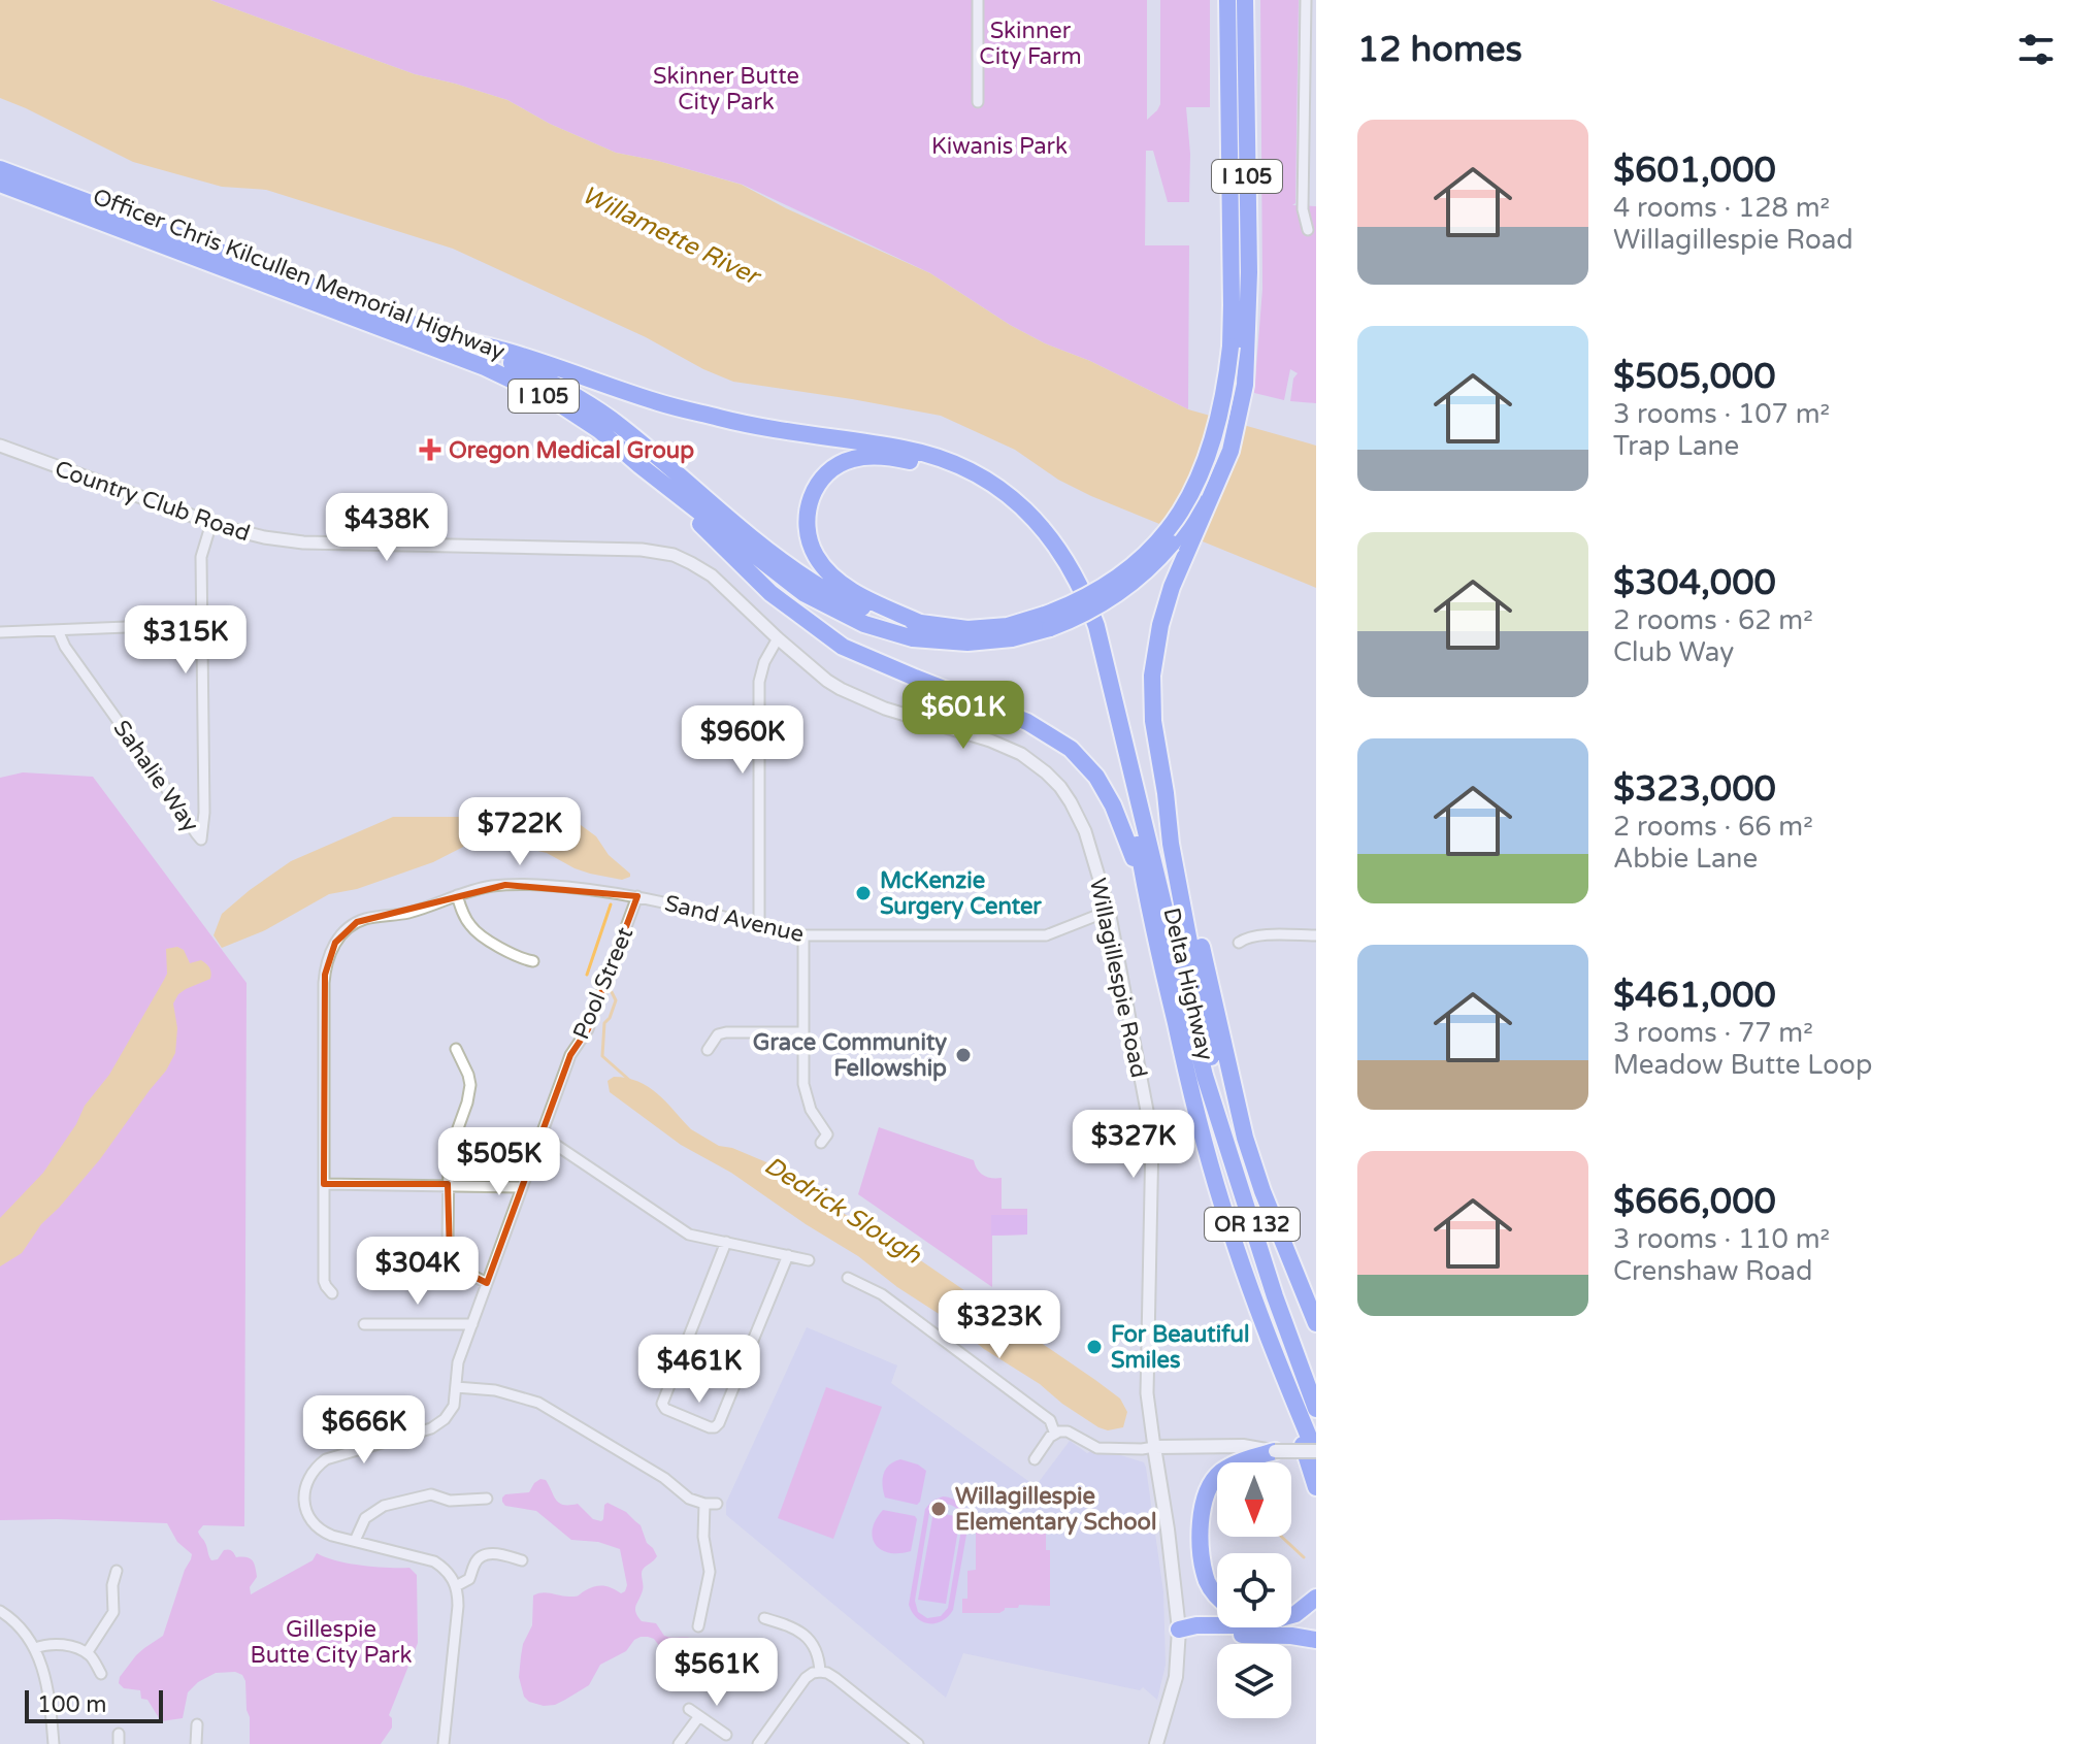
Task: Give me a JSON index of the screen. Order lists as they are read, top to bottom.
{
  "streets": {
    "highway": [
      "I 105",
      "Officer Chris Kilcullen Memorial Highway",
      "Delta Highway",
      "OR 132"
    ],
    "main road": ["Willagillespie Road"],
    "street": [
      "Country Club Road",
      "Sahalie Way",
      "Sand Avenue",
      "Pool Street"
    ]
  },
  "crossings": [
    ["I 105", "Officer Chris Kilcullen Memorial Highway"],
    ["Country Club Road", "Willagillespie Road"],
    ["Sand Avenue", "Willagillespie Road"],
    ["Sand Avenue", "Pool Street"]
  ],
  "water": ["Willamette River", "Dedrick Slough"],
  "parks": [
    "Skinner City Farm",
    "Skinner Butte City Park",
    "Kiwanis Park",
    "Gillespie Butte City Park"
  ],
  "places": {
    "health": ["Oregon Medical Group"],
    "other": [
      "McKenzie Surgery Center",
      "Grace Community Fellowship",
      "For Beautiful Smiles",
      "Willagillespie Elementary School"
    ]
  },
  "scale_bar": "100 m",
  "north": "bottom",
  "page": {
    "heading": "12 homes",
    "list": [
      {
        "name": "$601,000",
        "note": "4 rooms · 128 m² · Willagillespie Road"
      },
      {
        "name": "$505,000",
        "note": "3 rooms · 107 m² · Trap Lane"
      },
      {
        "name": "$304,000",
        "note": "2 rooms · 62 m² · Club Way"
      },
      {
        "name": "$323,000",
        "note": "2 rooms · 66 m² · Abbie Lane"
      },
      {
        "name": "$461,000",
        "note": "3 rooms · 77 m² · Meadow Butte Loop"
      },
      {
        "name": "$666,000",
        "note": "3 rooms · 110 m² · Crenshaw Road"
      }
    ],
    "price": [
      "$438K",
      "$315K",
      "$601K",
      "$960K",
      "$722K",
      "$327K",
      "$505K",
      "$304K",
      "$323K",
      "$461K",
      "$666K",
      "$561K"
    ],
    "scale": "100 m"
  }
}
